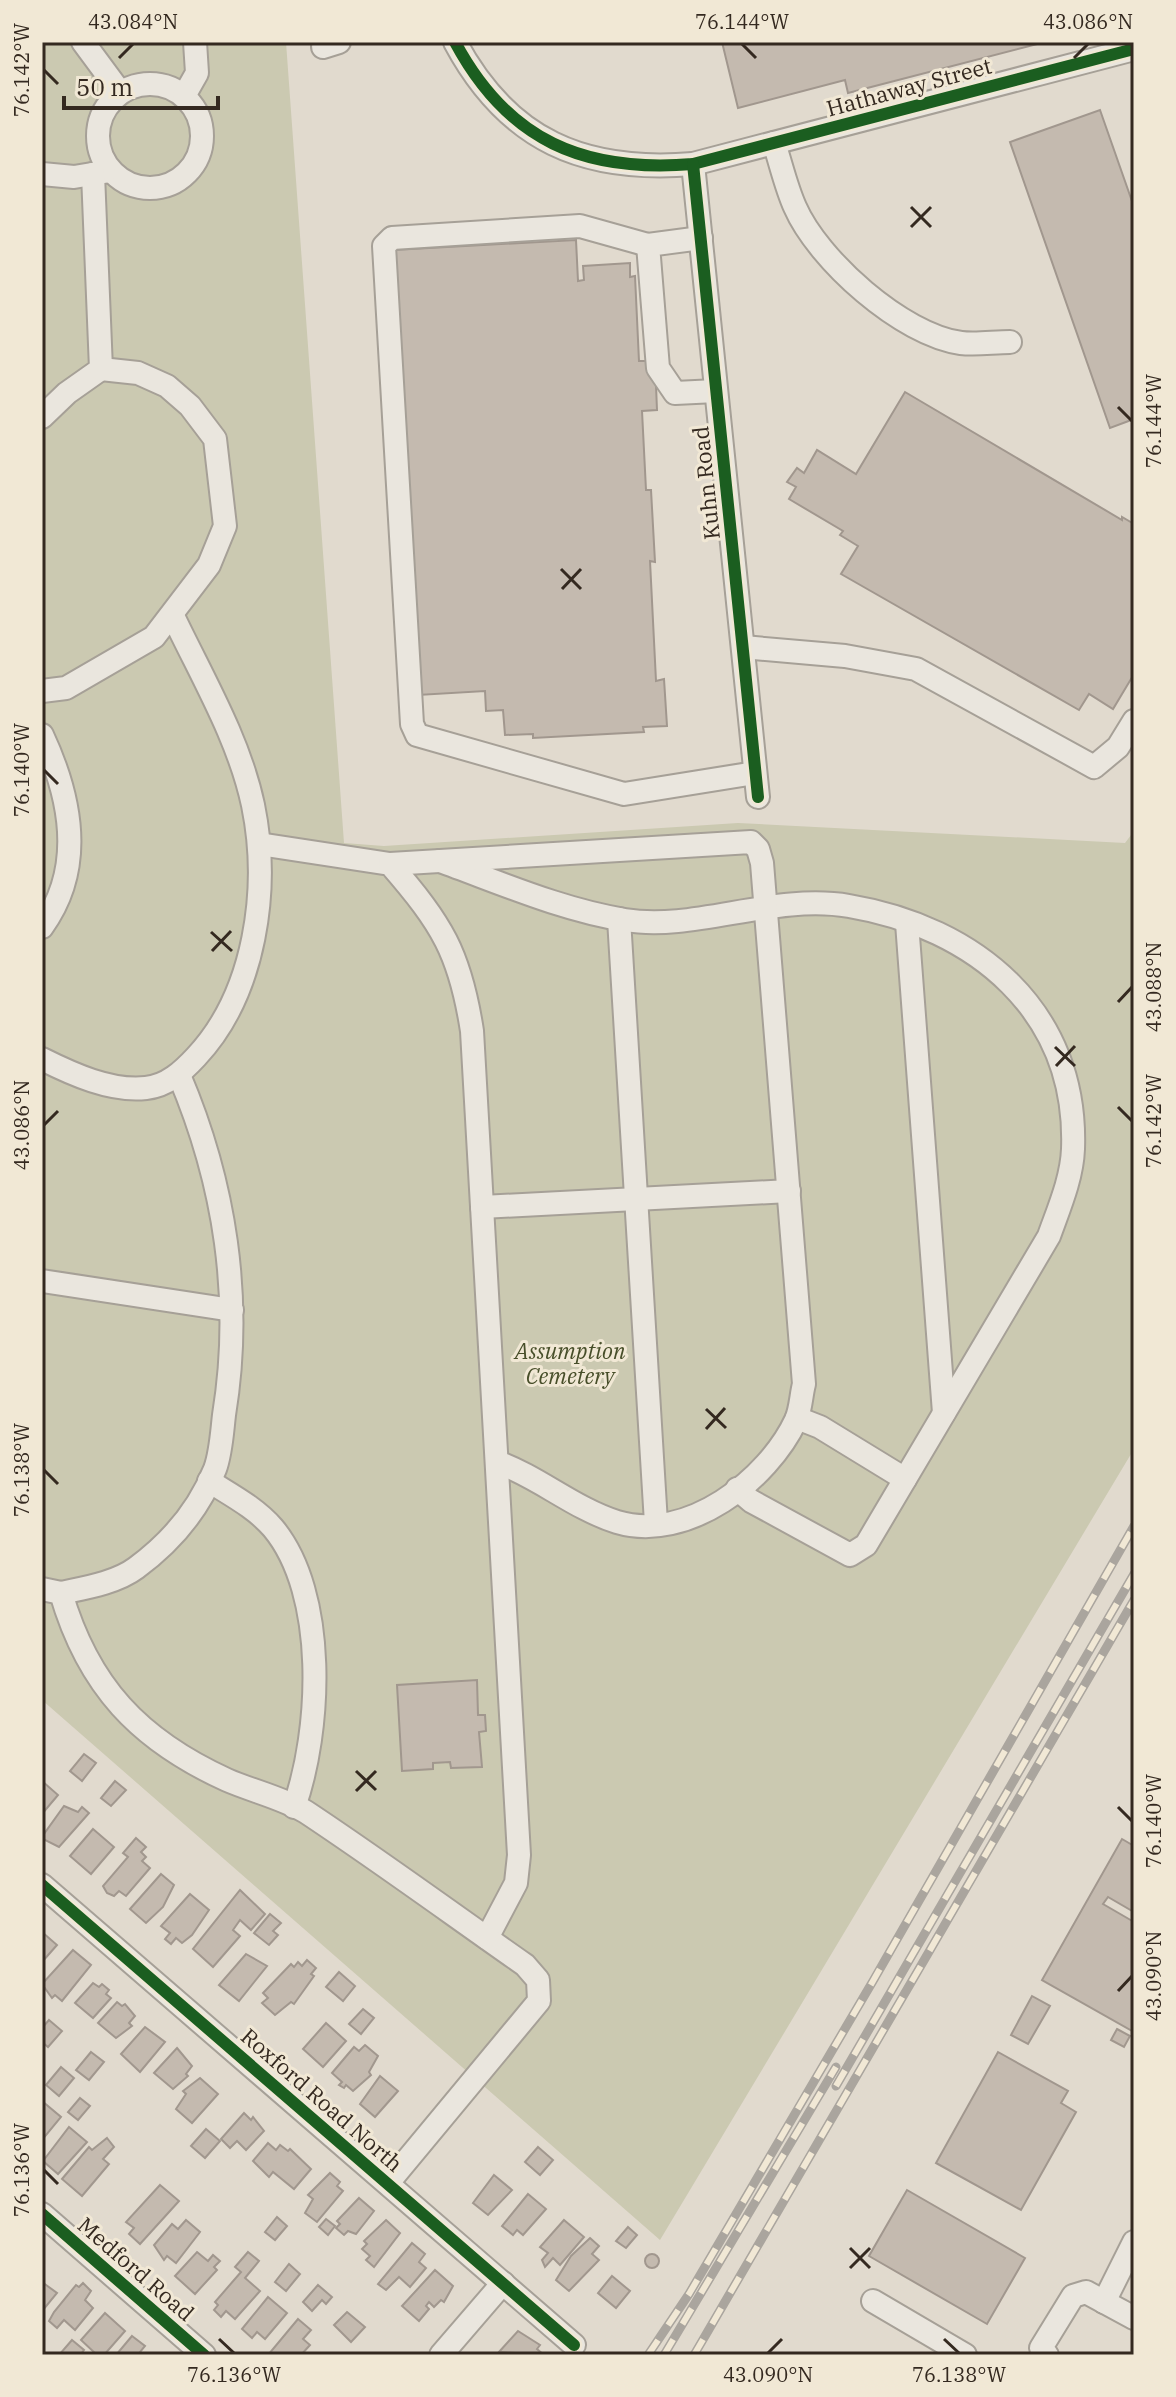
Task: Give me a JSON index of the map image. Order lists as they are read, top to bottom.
{
  "streets": {
    "street": [
      "Hathaway Street",
      "Kuhn Road",
      "Roxford Road North",
      "Medford Road"
    ]
  },
  "crossings": [
    ["Hathaway Street", "Kuhn Road"]
  ],
  "parks": ["Assumption Cemetery"],
  "scale_bar": "50 m",
  "coordinates": [
    "43.084°N",
    "76.144°W",
    "43.086°N",
    "76.142°W",
    "76.140°W",
    "43.088°N",
    "76.138°W",
    "43.090°N",
    "76.136°W"
  ]
}
